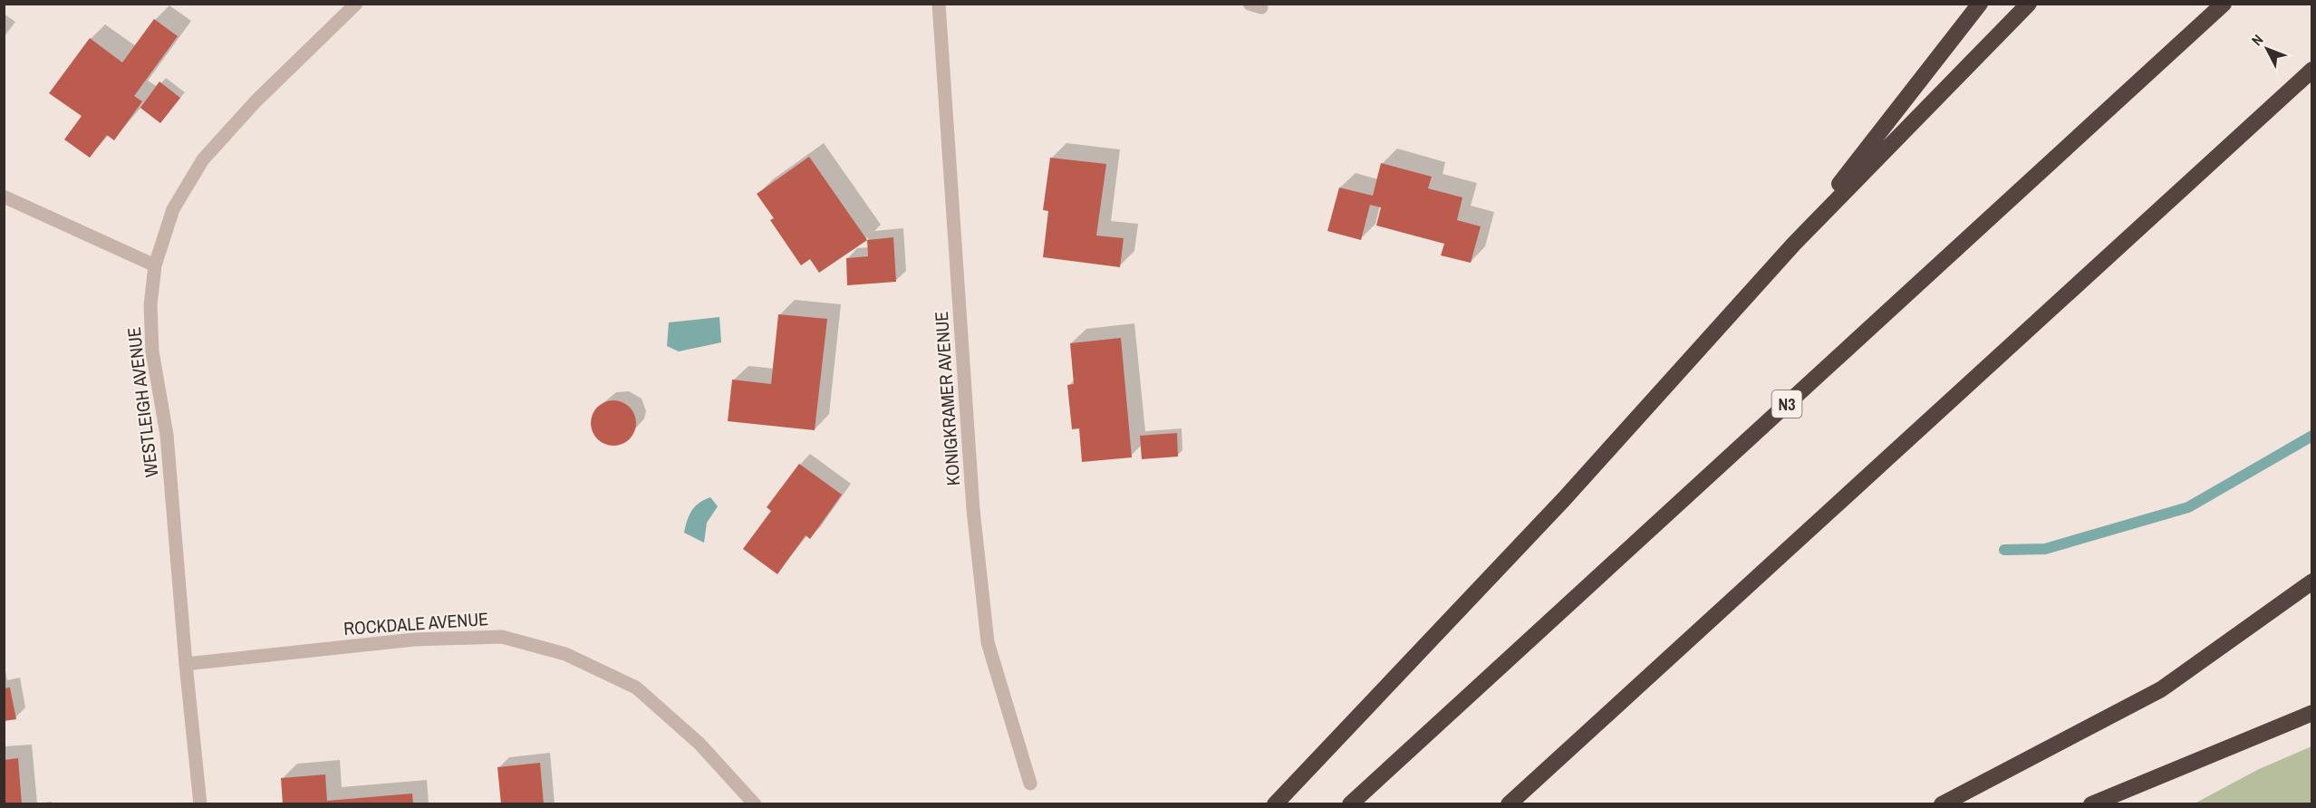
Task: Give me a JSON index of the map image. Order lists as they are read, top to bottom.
{
  "streets": {
    "highway": ["N3"],
    "street": ["KONIGKRAMER AVENUE", "WESTLEIGH AVENUE", "ROCKDALE AVENUE"]
  },
  "crossings": [
    ["WESTLEIGH AVENUE", "ROCKDALE AVENUE"]
  ],
  "north": "top left"
}
